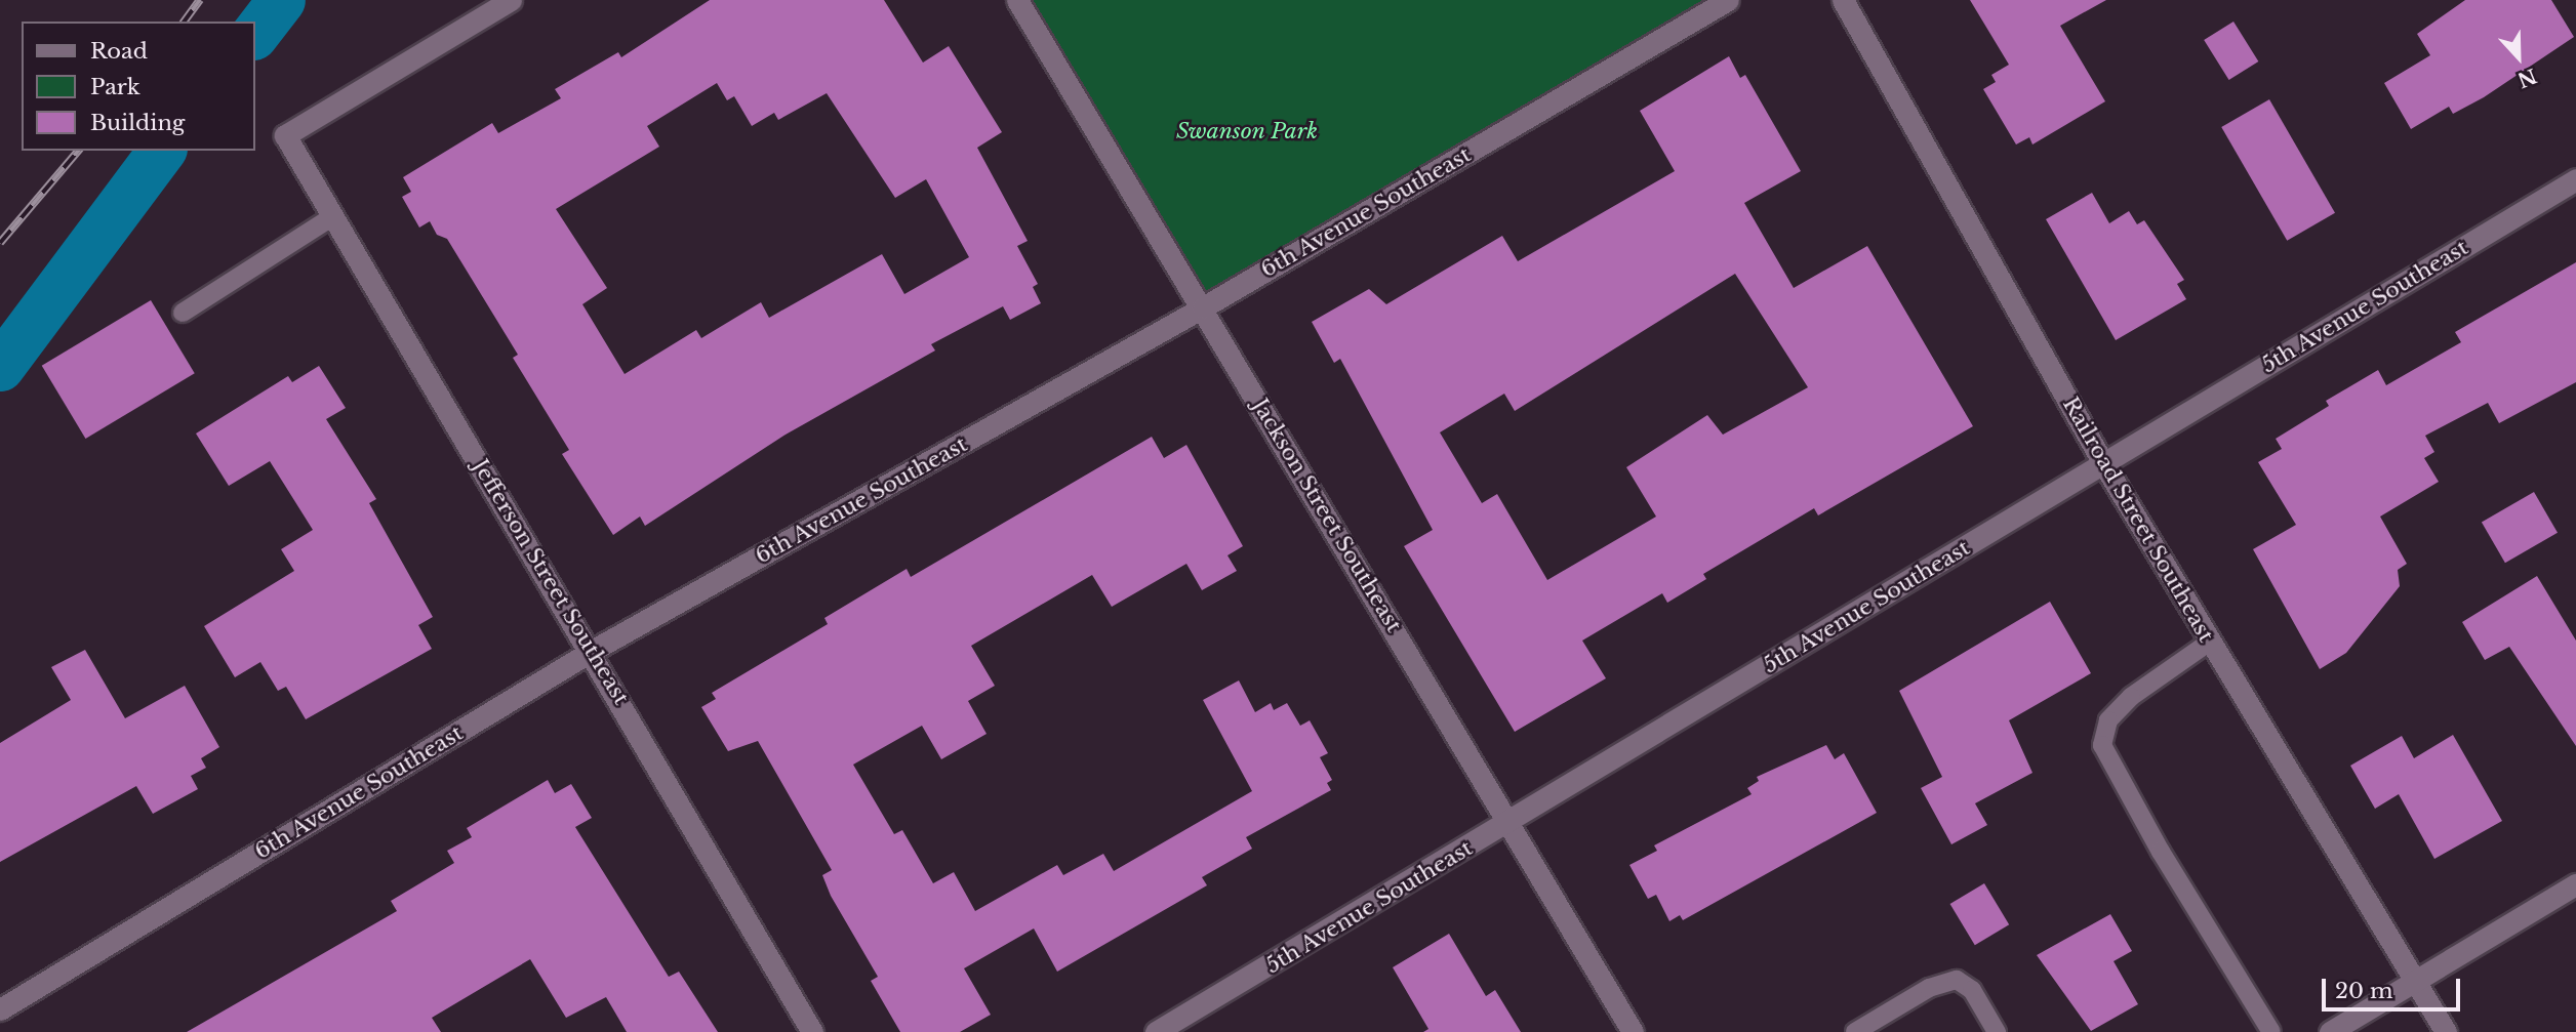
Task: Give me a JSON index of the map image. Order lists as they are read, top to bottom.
{
  "streets": {
    "street": [
      "6th Avenue Southeast",
      "5th Avenue Southeast",
      "Jackson Street Southeast",
      "Railroad Street Southeast",
      "Jefferson Street Southeast"
    ]
  },
  "crossings": [
    ["6th Avenue Southeast", "Jackson Street Southeast"],
    ["6th Avenue Southeast", "Jefferson Street Southeast"],
    ["5th Avenue Southeast", "Jackson Street Southeast"],
    ["5th Avenue Southeast", "Railroad Street Southeast"]
  ],
  "parks": ["Swanson Park"],
  "legend": ["Road", "Park", "Building"],
  "scale_bar": "20 m",
  "north": "bottom"
}
